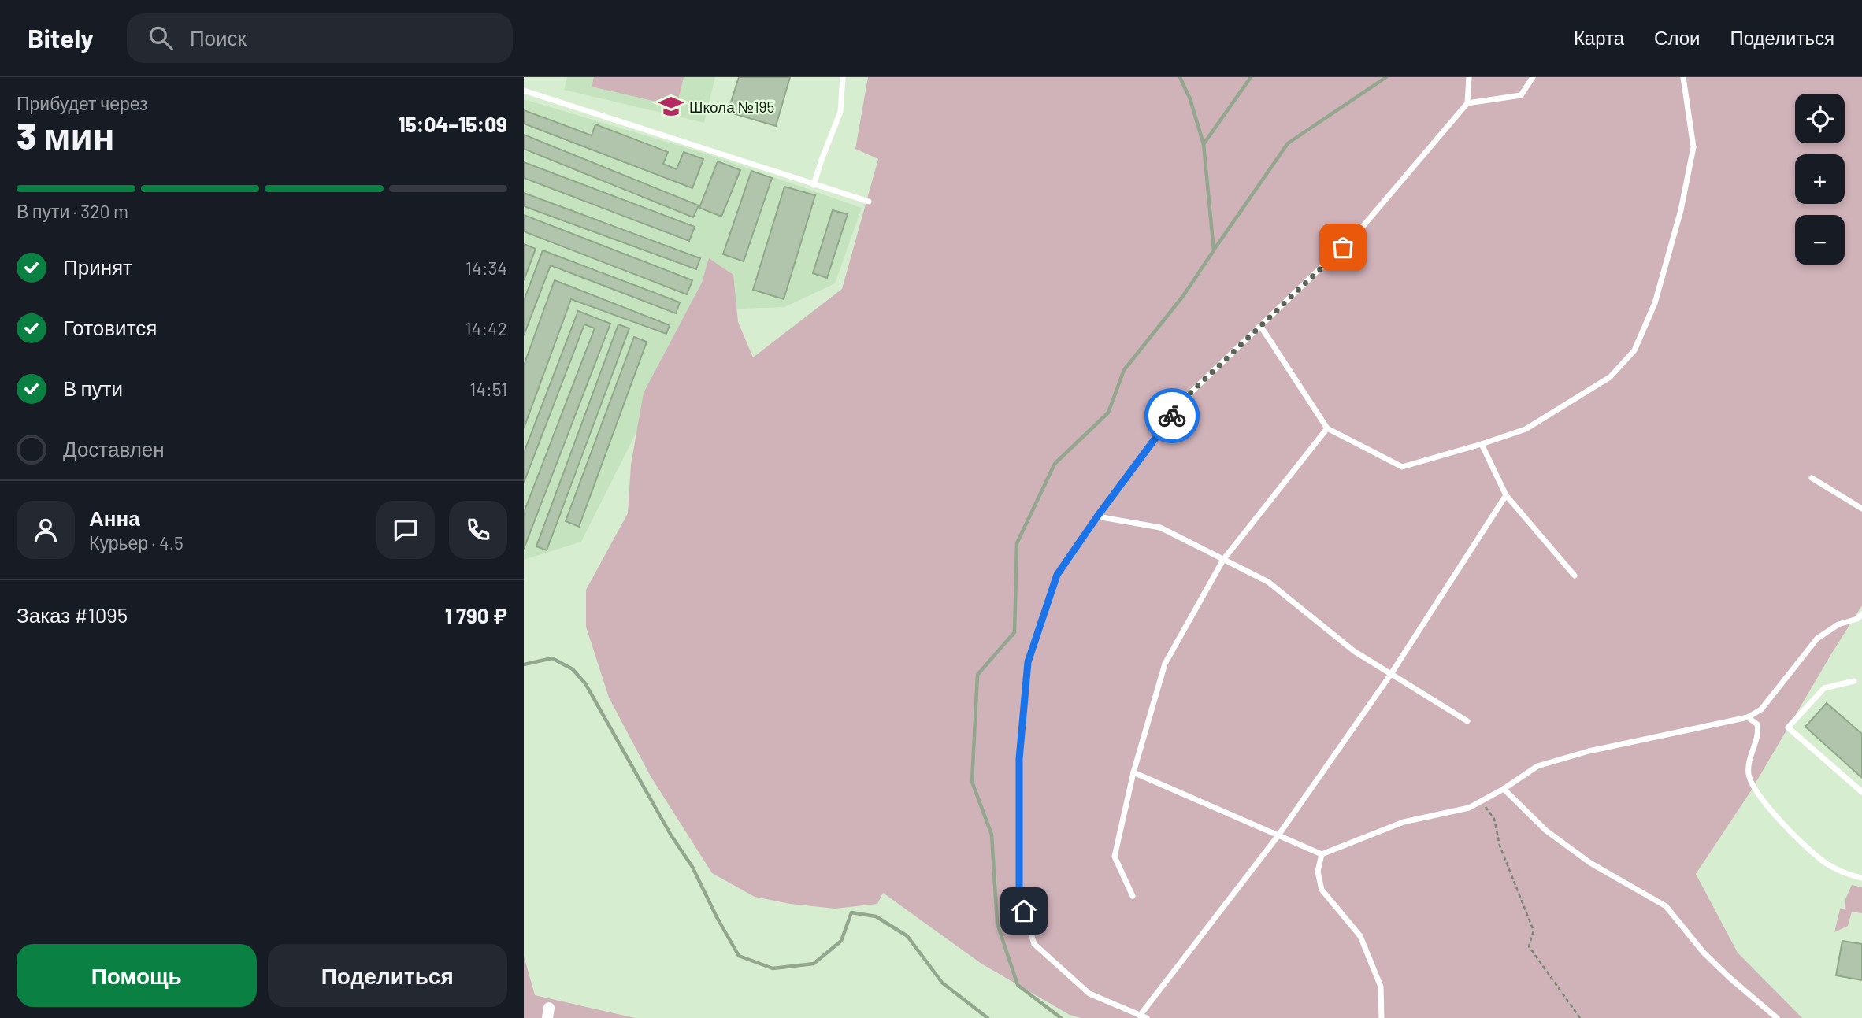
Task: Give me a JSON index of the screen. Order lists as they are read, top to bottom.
{
  "places": {
    "school or university": ["Школа №195"]
  },
  "page": {
    "header": "Bitely",
    "search": "Поиск",
    "nav": ["Карта", "Слои", "Поделиться"],
    "heading": ["3 мин", "Прибудет через", "15:04–15:09"],
    "panel": [
      "Анна",
      "Курьер · 4.5",
      "Заказ #1095",
      "1 790 ₽"
    ],
    "map_buttons": ["+", "−"],
    "bar": "В пути · 320 m",
    "list": [
      ["Принят", "14:34"],
      ["Готовится", "14:42"],
      ["В пути", "14:51"],
      "Доставлен"
    ],
    "buttons": ["Помощь", "Поделиться"]
  }
}
